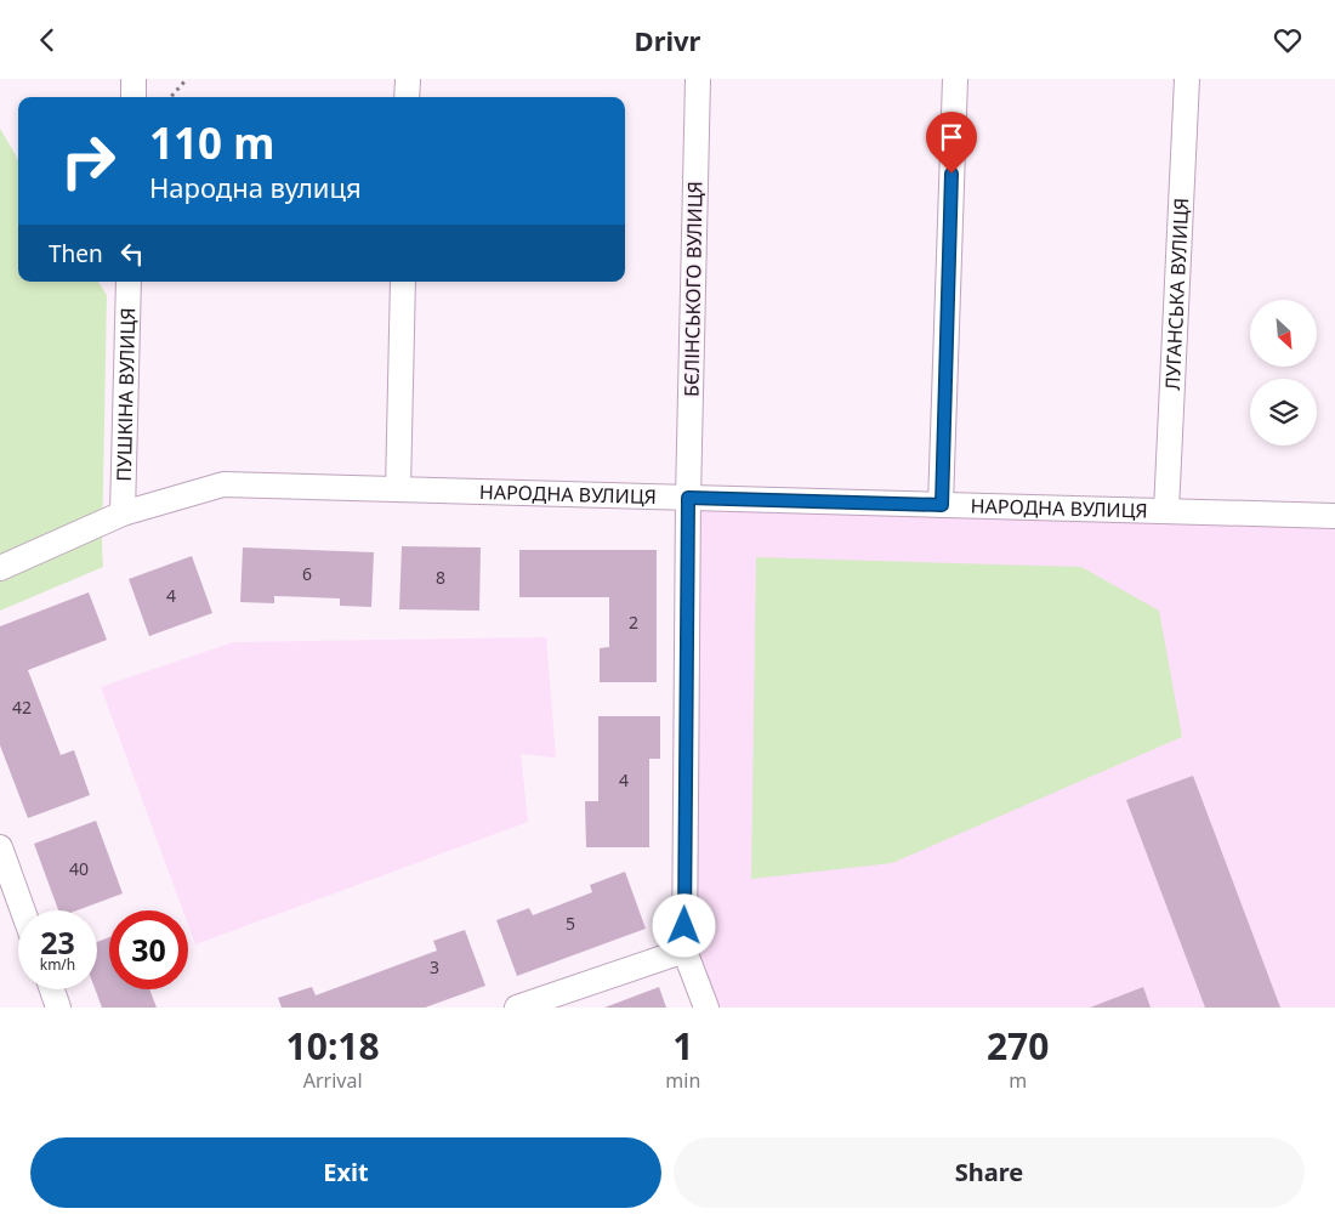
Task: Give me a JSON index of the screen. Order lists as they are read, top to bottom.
{
  "streets": {
    "street": [
      "БЄЛІНСЬКОГО ВУЛИЦЯ",
      "ЛУГАНСЬКА ВУЛИЦЯ",
      "ПУШКІНА ВУЛИЦЯ",
      "НАРОДНА ВУЛИЦЯ"
    ]
  },
  "crossings": [
    ["БЄЛІНСЬКОГО ВУЛИЦЯ", "НАРОДНА ВУЛИЦЯ"],
    ["ЛУГАНСЬКА ВУЛИЦЯ", "НАРОДНА ВУЛИЦЯ"],
    ["ПУШКІНА ВУЛИЦЯ", "НАРОДНА ВУЛИЦЯ"]
  ],
  "house_numbers": [
    "6",
    "8",
    "4",
    "2",
    "42",
    "4",
    "40",
    "5",
    "3"
  ],
  "north": "bottom right",
  "page": {
    "header": "Drivr",
    "turn": ["110 m", "Народна вулиця"],
    "then": "Then",
    "speed": "23 km/h",
    "limit": "30",
    "eta": [
      "10:18",
      "Arrival",
      "1",
      "min",
      "270",
      "m"
    ],
    "buttons": ["Exit", "Share"]
  }
}
